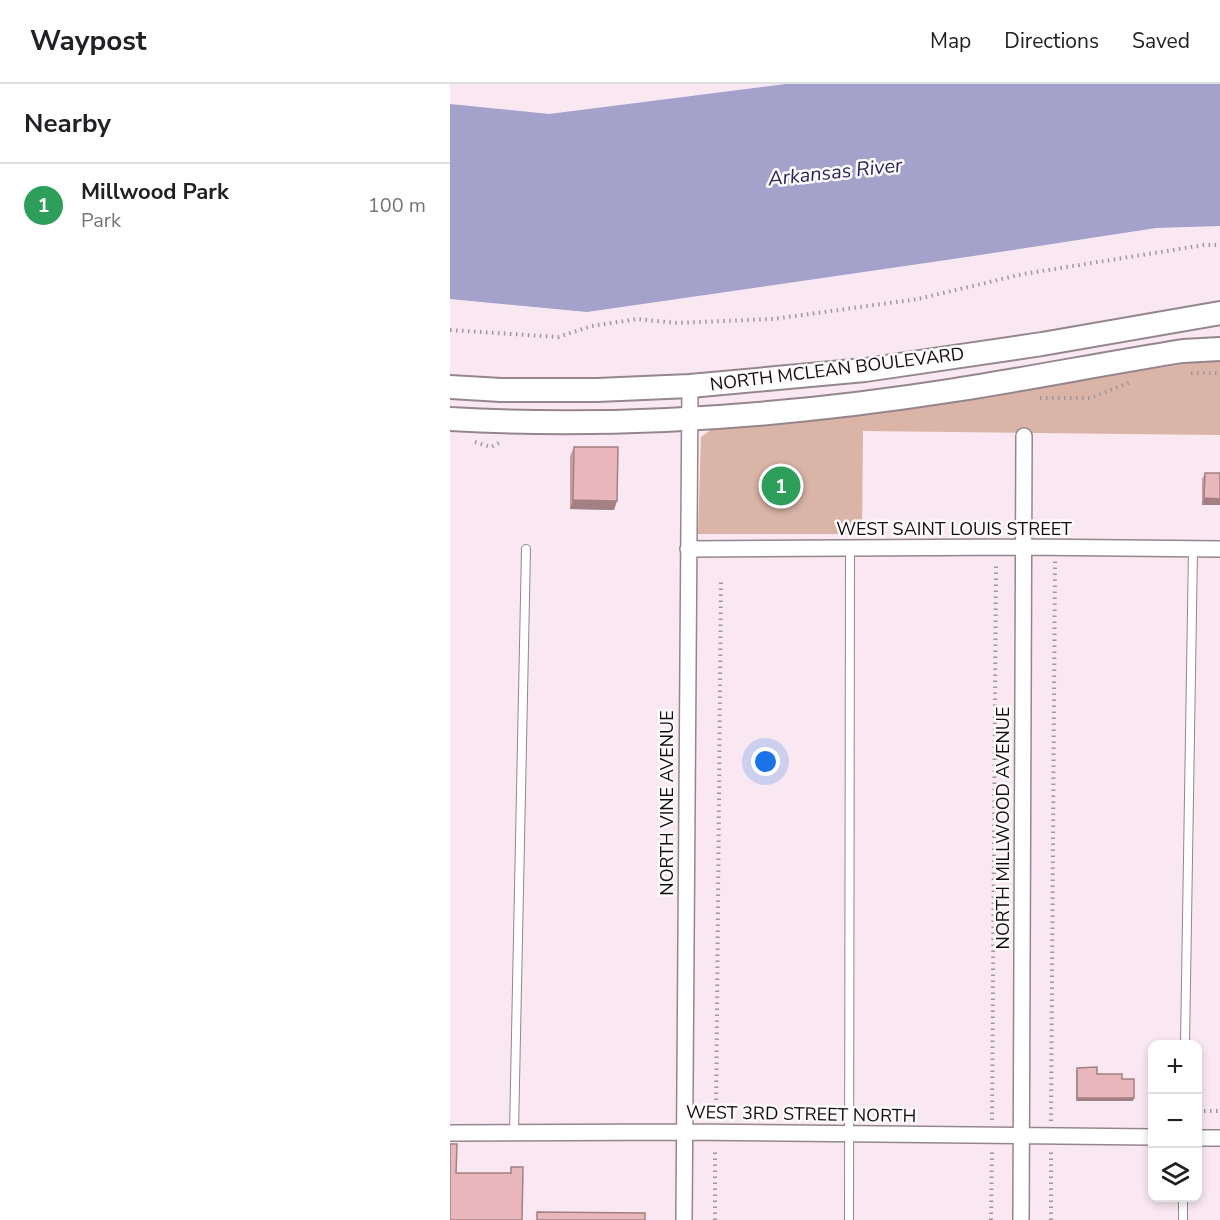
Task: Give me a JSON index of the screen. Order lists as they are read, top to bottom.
{
  "streets": {
    "main road": ["NORTH MCLEAN BOULEVARD"],
    "street": [
      "WEST SAINT LOUIS STREET",
      "NORTH VINE AVENUE",
      "NORTH MILLWOOD AVENUE",
      "WEST 3RD STREET NORTH"
    ]
  },
  "crossings": [
    ["NORTH MCLEAN BOULEVARD", "NORTH VINE AVENUE"],
    ["WEST SAINT LOUIS STREET", "NORTH VINE AVENUE"],
    ["WEST SAINT LOUIS STREET", "NORTH MILLWOOD AVENUE"],
    ["NORTH VINE AVENUE", "WEST 3RD STREET NORTH"],
    ["NORTH MILLWOOD AVENUE", "WEST 3RD STREET NORTH"]
  ],
  "water": ["Arkansas River"],
  "page": {
    "header": "Waypost",
    "nav": ["Map", "Directions", "Saved"],
    "heading": "Nearby",
    "list": [
      {
        "mark": "1",
        "name": "Millwood Park",
        "note": "Park",
        "value": "100 m"
      }
    ],
    "pins": "1",
    "map_buttons": ["+", "−"]
  }
}
